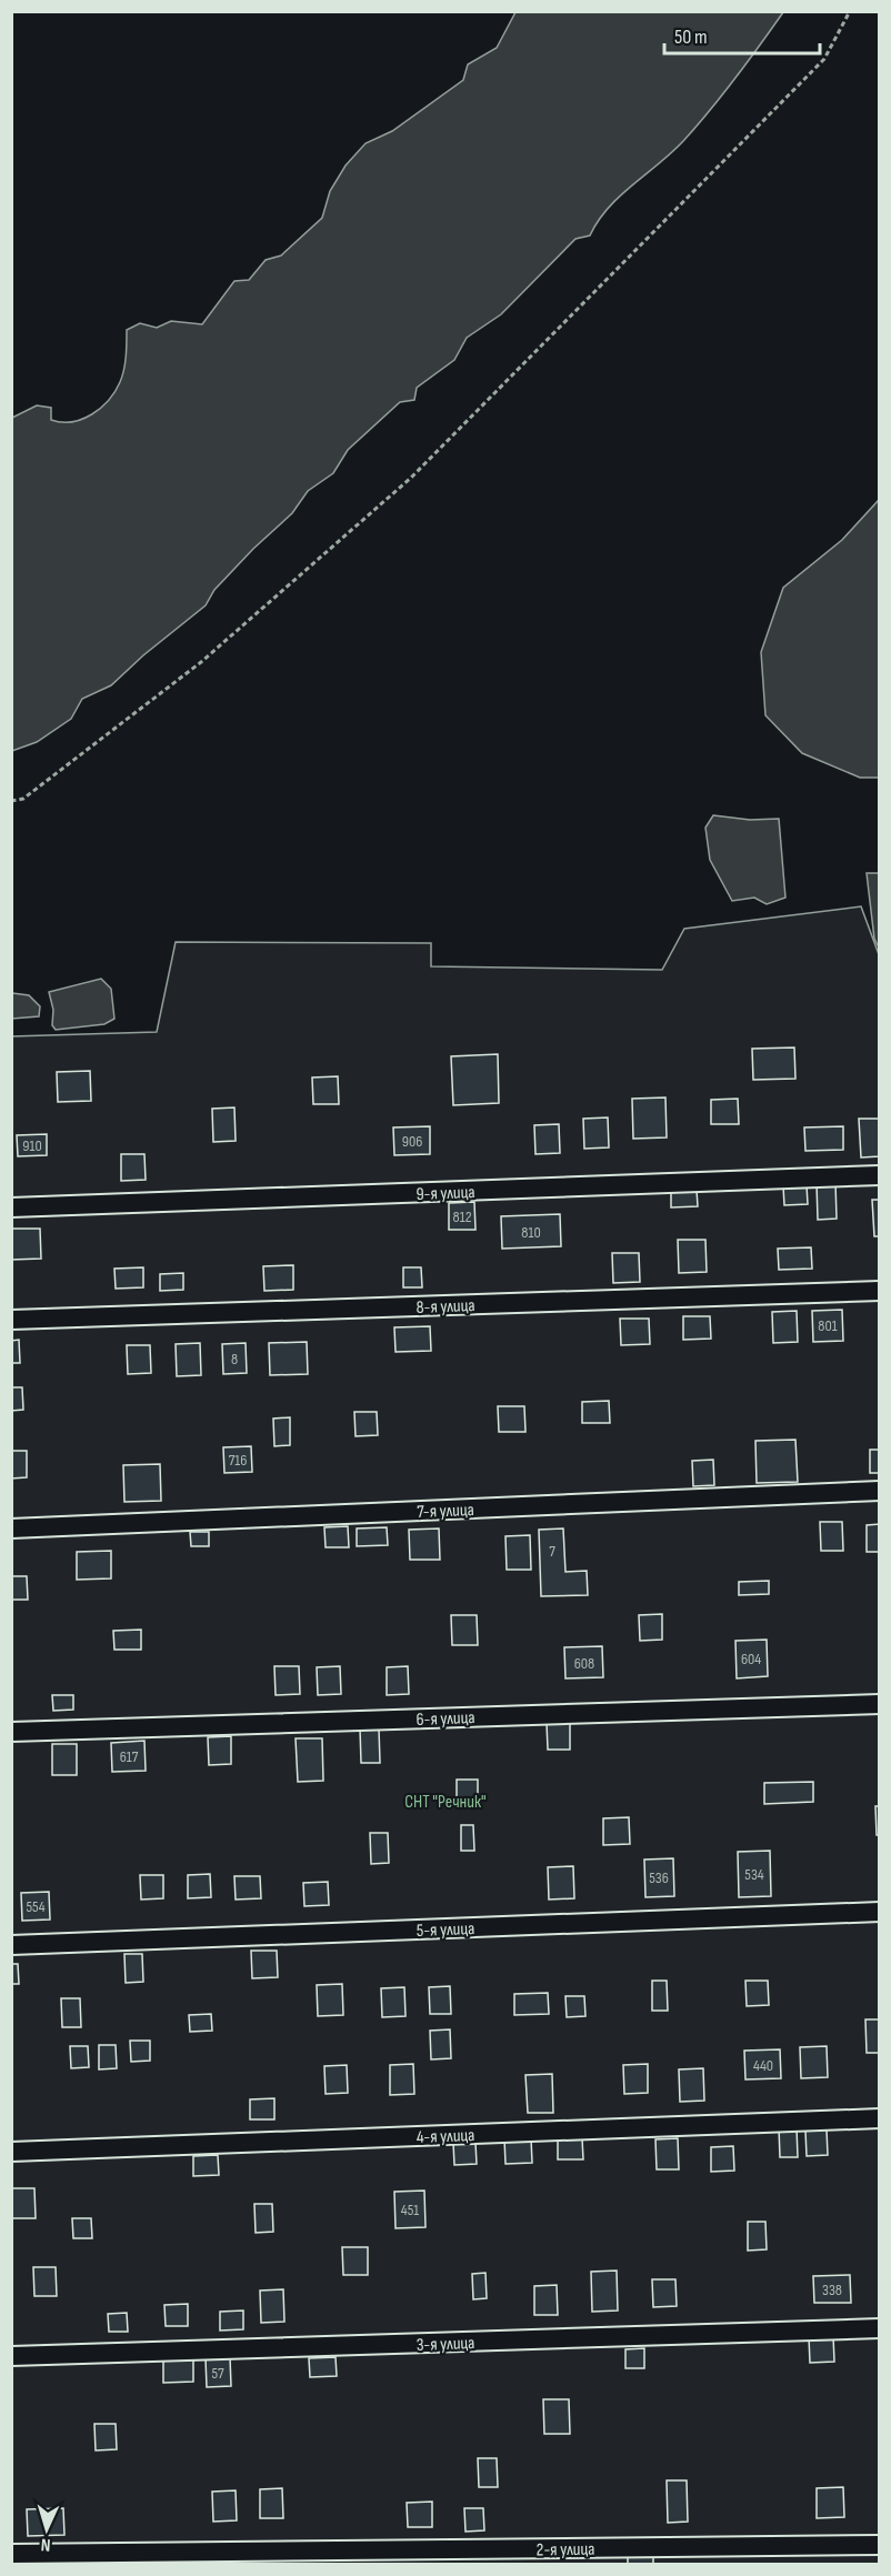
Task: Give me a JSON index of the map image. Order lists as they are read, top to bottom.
{
  "streets": {
    "street": [
      "9-я улица",
      "8-я улица",
      "7-я улица",
      "6-я улица",
      "5-я улица",
      "4-я улица",
      "3-я улица",
      "2-я улица"
    ]
  },
  "parks": ["СНТ \"Речник\""],
  "house_numbers": [
    "906",
    "910",
    "812",
    "810",
    "801",
    "8",
    "716",
    "7",
    "604",
    "608",
    "617",
    "534",
    "536",
    "554",
    "440",
    "451",
    "338",
    "57"
  ],
  "scale_bar": "50 m",
  "north": "bottom"
}
